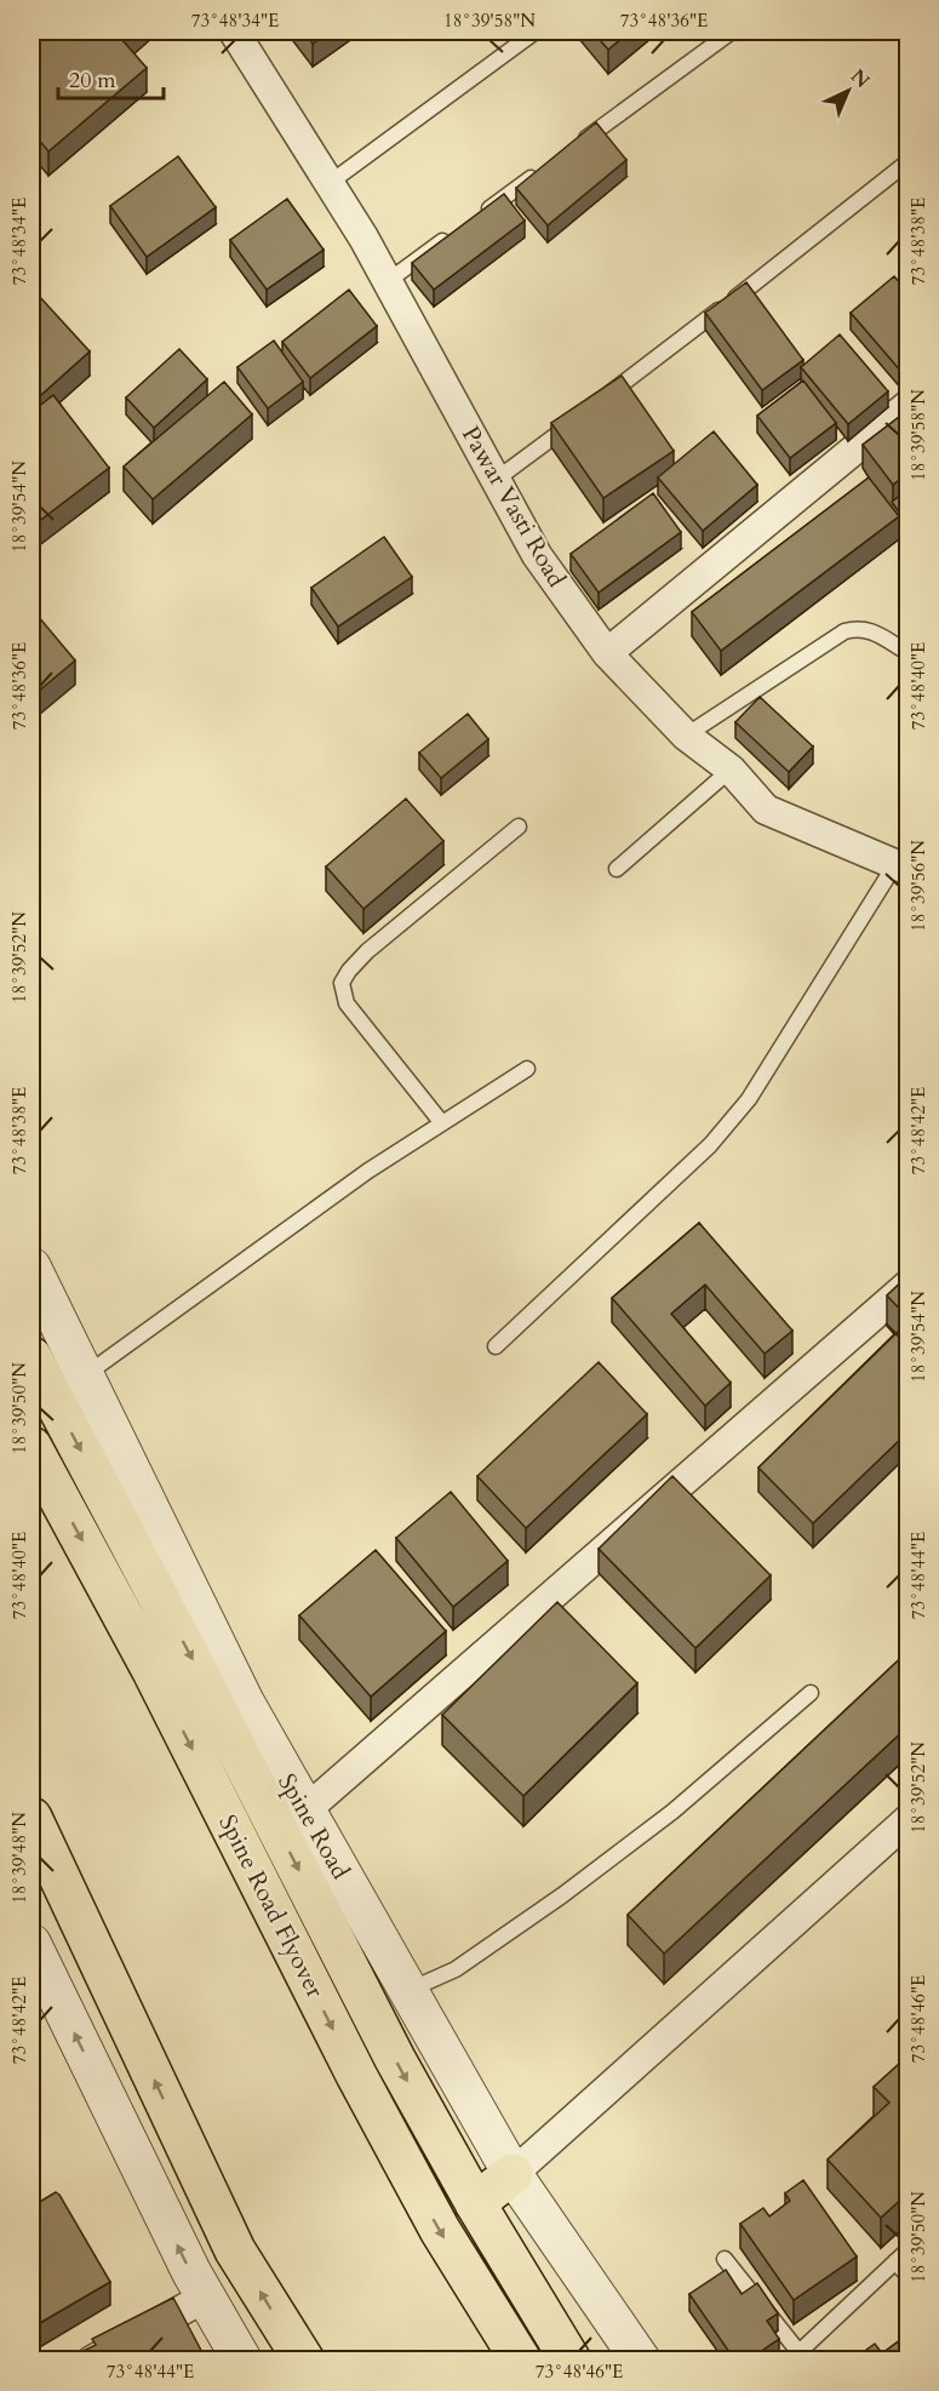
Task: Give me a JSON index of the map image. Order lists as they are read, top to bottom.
{
  "streets": {
    "main road": ["Spine Road", "Spine Road Flyover"],
    "street": ["Pawar Vasti Road"]
  },
  "scale_bar": "20 m",
  "north": "top right",
  "coordinates": [
    "73°48'34\"E",
    "18°39'58\"N",
    "73°48'36\"E",
    "73°48'38\"E",
    "18°39'54\"N",
    "73°48'40\"E",
    "18°39'56\"N",
    "18°39'52\"N",
    "73°48'42\"E",
    "18°39'50\"N",
    "73°48'44\"E",
    "18°39'48\"N",
    "73°48'46\"E"
  ]
}
